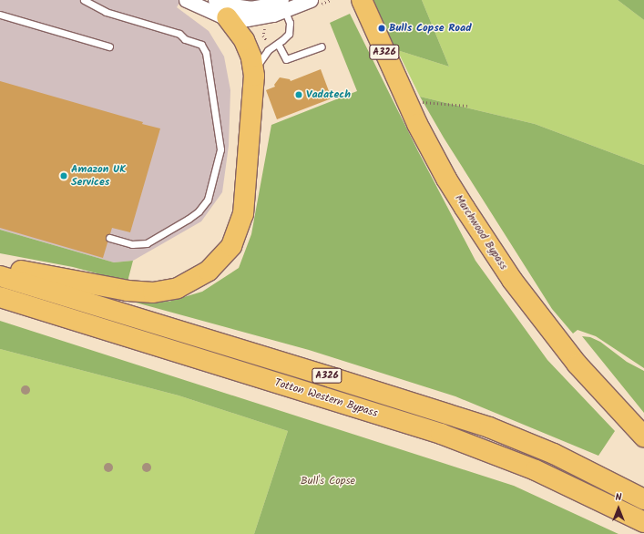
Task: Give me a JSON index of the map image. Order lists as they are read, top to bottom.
{
  "streets": {
    "main road": ["A326", "Marchwood Bypass", "Totton Western Bypass"]
  },
  "parks": ["Bull's Copse"],
  "places": ["Bulls Copse Road", "Vadatech", "Amazon UK Services"],
  "north": "top"
}
